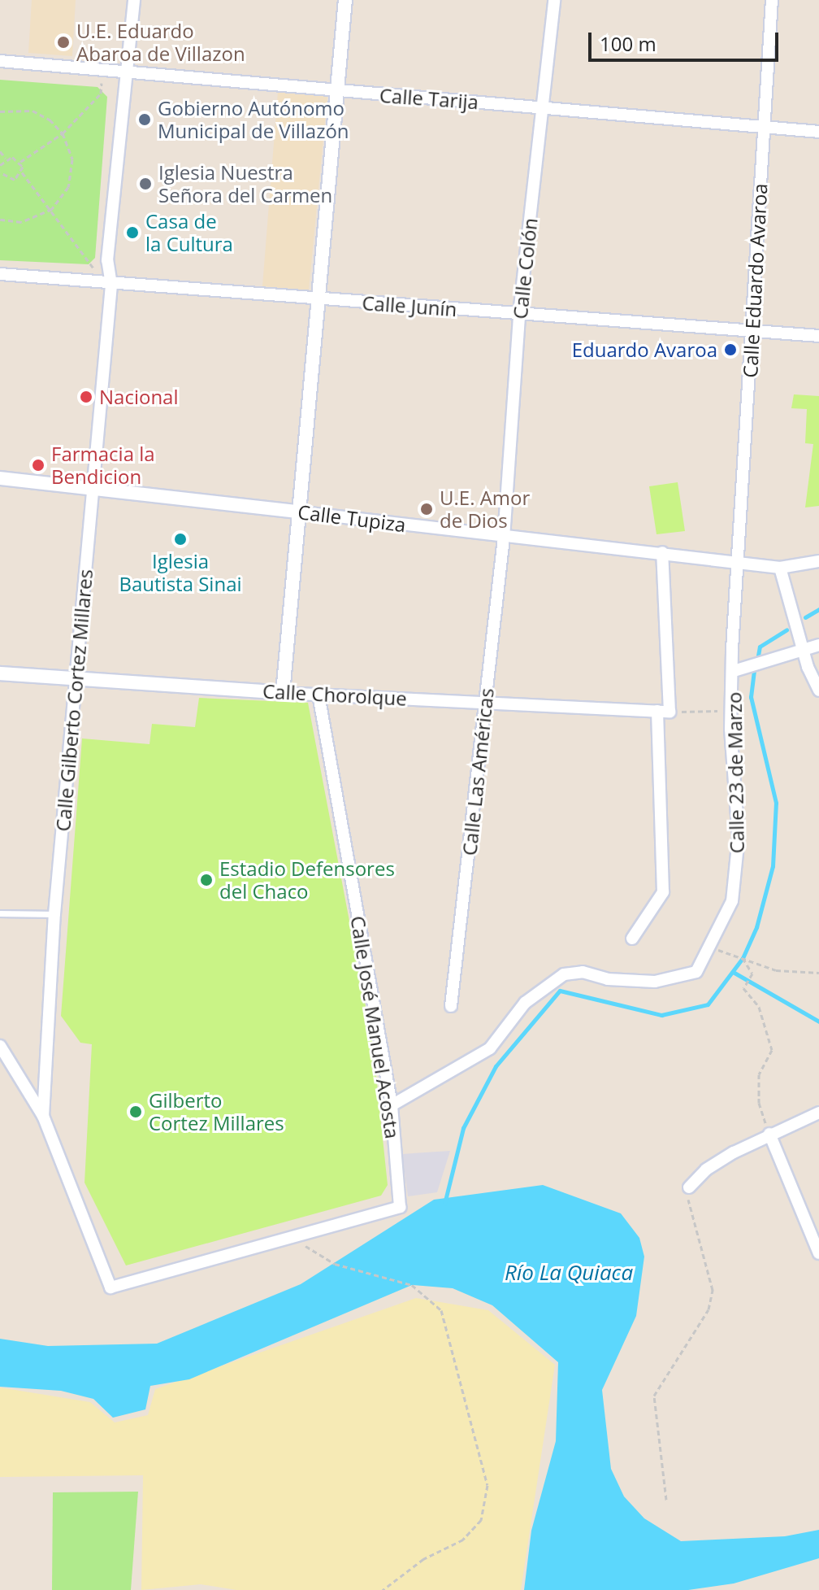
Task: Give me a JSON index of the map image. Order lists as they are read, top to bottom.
{
  "streets": {
    "street": [
      "Calle Tarija",
      "Calle Colón",
      "Calle Eduardo Avaroa",
      "Calle Junín",
      "Calle Tupiza",
      "Calle Chorolque",
      "Calle Gilberto Cortez Millares",
      "Calle Las Américas",
      "Calle 23 de Marzo",
      "Calle José Manuel Acosta"
    ]
  },
  "crossings": [
    ["Calle Tarija", "Calle Colón"],
    ["Calle Tarija", "Calle Eduardo Avaroa"],
    ["Calle Tarija", "Calle Gilberto Cortez Millares"],
    ["Calle Colón", "Calle Junín"],
    ["Calle Colón", "Calle Tupiza"],
    ["Calle Colón", "Calle Las Américas"],
    ["Calle Eduardo Avaroa", "Calle Junín"],
    ["Calle Eduardo Avaroa", "Calle Tupiza"],
    ["Calle Eduardo Avaroa", "Calle 23 de Marzo"],
    ["Calle Junín", "Calle Gilberto Cortez Millares"],
    ["Calle Tupiza", "Calle Gilberto Cortez Millares"],
    ["Calle Tupiza", "Calle Las Américas"],
    ["Calle Tupiza", "Calle 23 de Marzo"],
    ["Calle Chorolque", "Calle Gilberto Cortez Millares"],
    ["Calle Chorolque", "Calle Las Américas"],
    ["Calle Chorolque", "Calle José Manuel Acosta"],
    ["Calle 23 de Marzo", "Calle José Manuel Acosta"]
  ],
  "water": ["Río La Quiaca"],
  "places": [
    "U.E. Eduardo Abaroa de Villazon",
    "Gobierno Autónomo Municipal de Villazón",
    "Iglesia Nuestra Señora del Carmen",
    "Casa de la Cultura",
    "Eduardo Avaroa",
    "Nacional",
    "Farmacia la Bendicion",
    "U.E. Amor de Dios",
    "Iglesia Bautista Sinai",
    "Estadio Defensores del Chaco",
    "Gilberto Cortez Millares"
  ],
  "scale_bar": "100 m"
}
